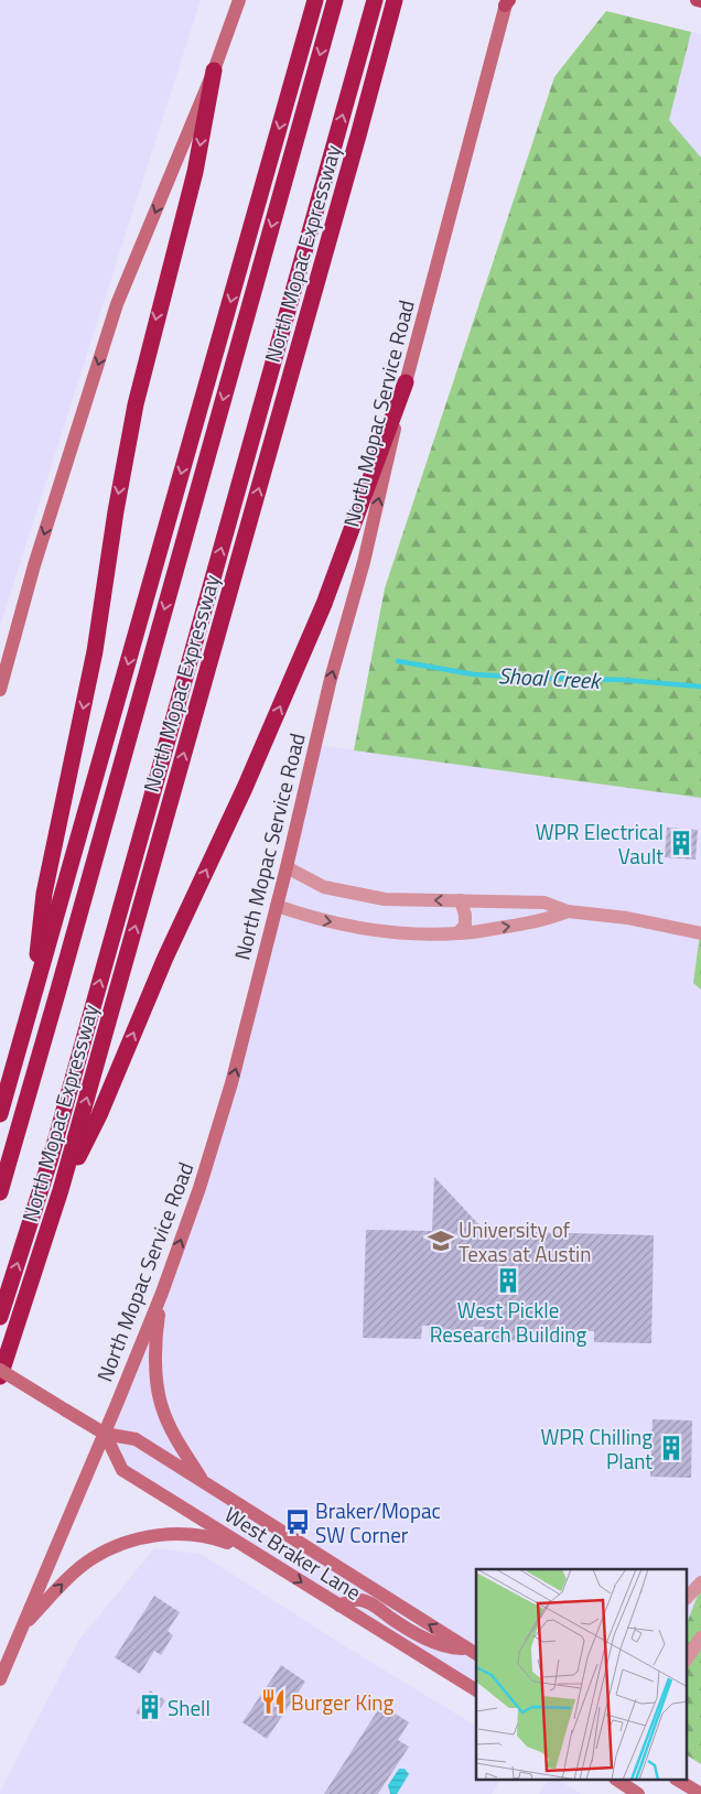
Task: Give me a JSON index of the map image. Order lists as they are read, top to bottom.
{
  "streets": {
    "highway": ["North Mopac Expressway"],
    "main road": ["North Mopac Service Road", "West Braker Lane"]
  },
  "crossings": [
    ["North Mopac Service Road", "West Braker Lane"]
  ],
  "one_way": ["North Mopac Service Road"],
  "water": ["Shoal Creek"],
  "places": {
    "building": [
      "WPR Electrical Vault",
      "West Pickle Research Building",
      "WPR Chilling Plant",
      "Shell"
    ],
    "school or university": ["University of Texas at Austin"],
    "bus stop": ["Braker/Mopac SW Corner"],
    "restaurant": ["Burger King"]
  }
}
